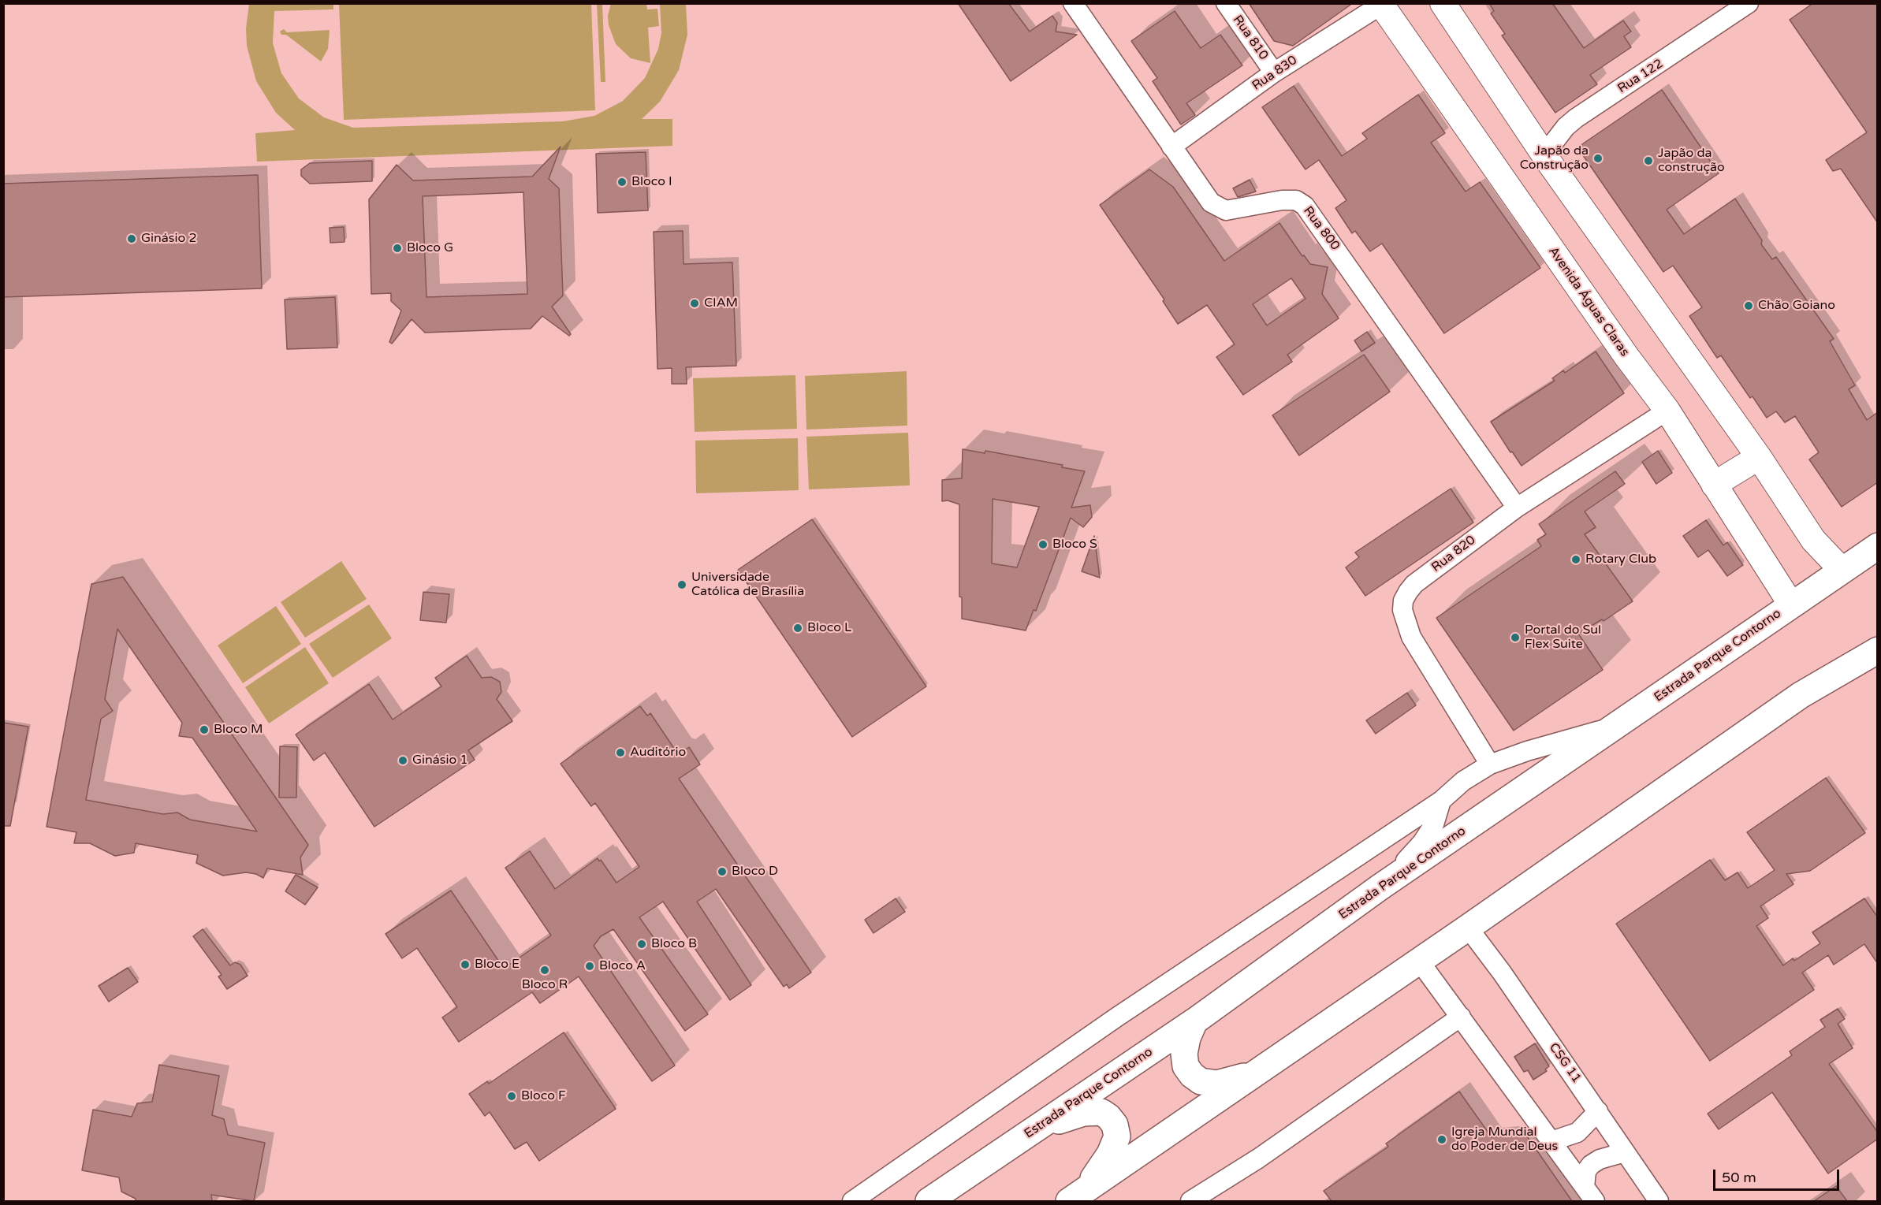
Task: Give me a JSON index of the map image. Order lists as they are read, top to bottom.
{
  "streets": {
    "highway": ["Estrada Parque Contorno"],
    "main road": ["Avenida Águas Claras"],
    "street": [
      "Rua 810",
      "Rua 830",
      "Rua 122",
      "Rua 800",
      "Rua 820",
      "CSG 11"
    ]
  },
  "crossings": [
    ["Rua 810", "Rua 830"],
    ["Rua 830", "Rua 800"],
    ["Rua 830", "Avenida Águas Claras"],
    ["Rua 800", "Rua 820"],
    ["Avenida Águas Claras", "Rua 820"],
    ["Avenida Águas Claras", "Estrada Parque Contorno"]
  ],
  "places": [
    "Japão da Construção",
    "Japão da construção",
    "Bloco I",
    "Ginásio 2",
    "Bloco G",
    "CIAM",
    "Chão Goiano",
    "Bloco S",
    "Rotary Club",
    "Universidade Católica de Brasília",
    "Bloco L",
    "Portal do Sul Flex Suite",
    "Bloco M",
    "Auditório",
    "Ginásio 1",
    "Bloco D",
    "Bloco B",
    "Bloco E",
    "Bloco A",
    "Bloco R",
    "Bloco F",
    "Igreja Mundial do Poder de Deus"
  ],
  "scale_bar": "50 m"
}
